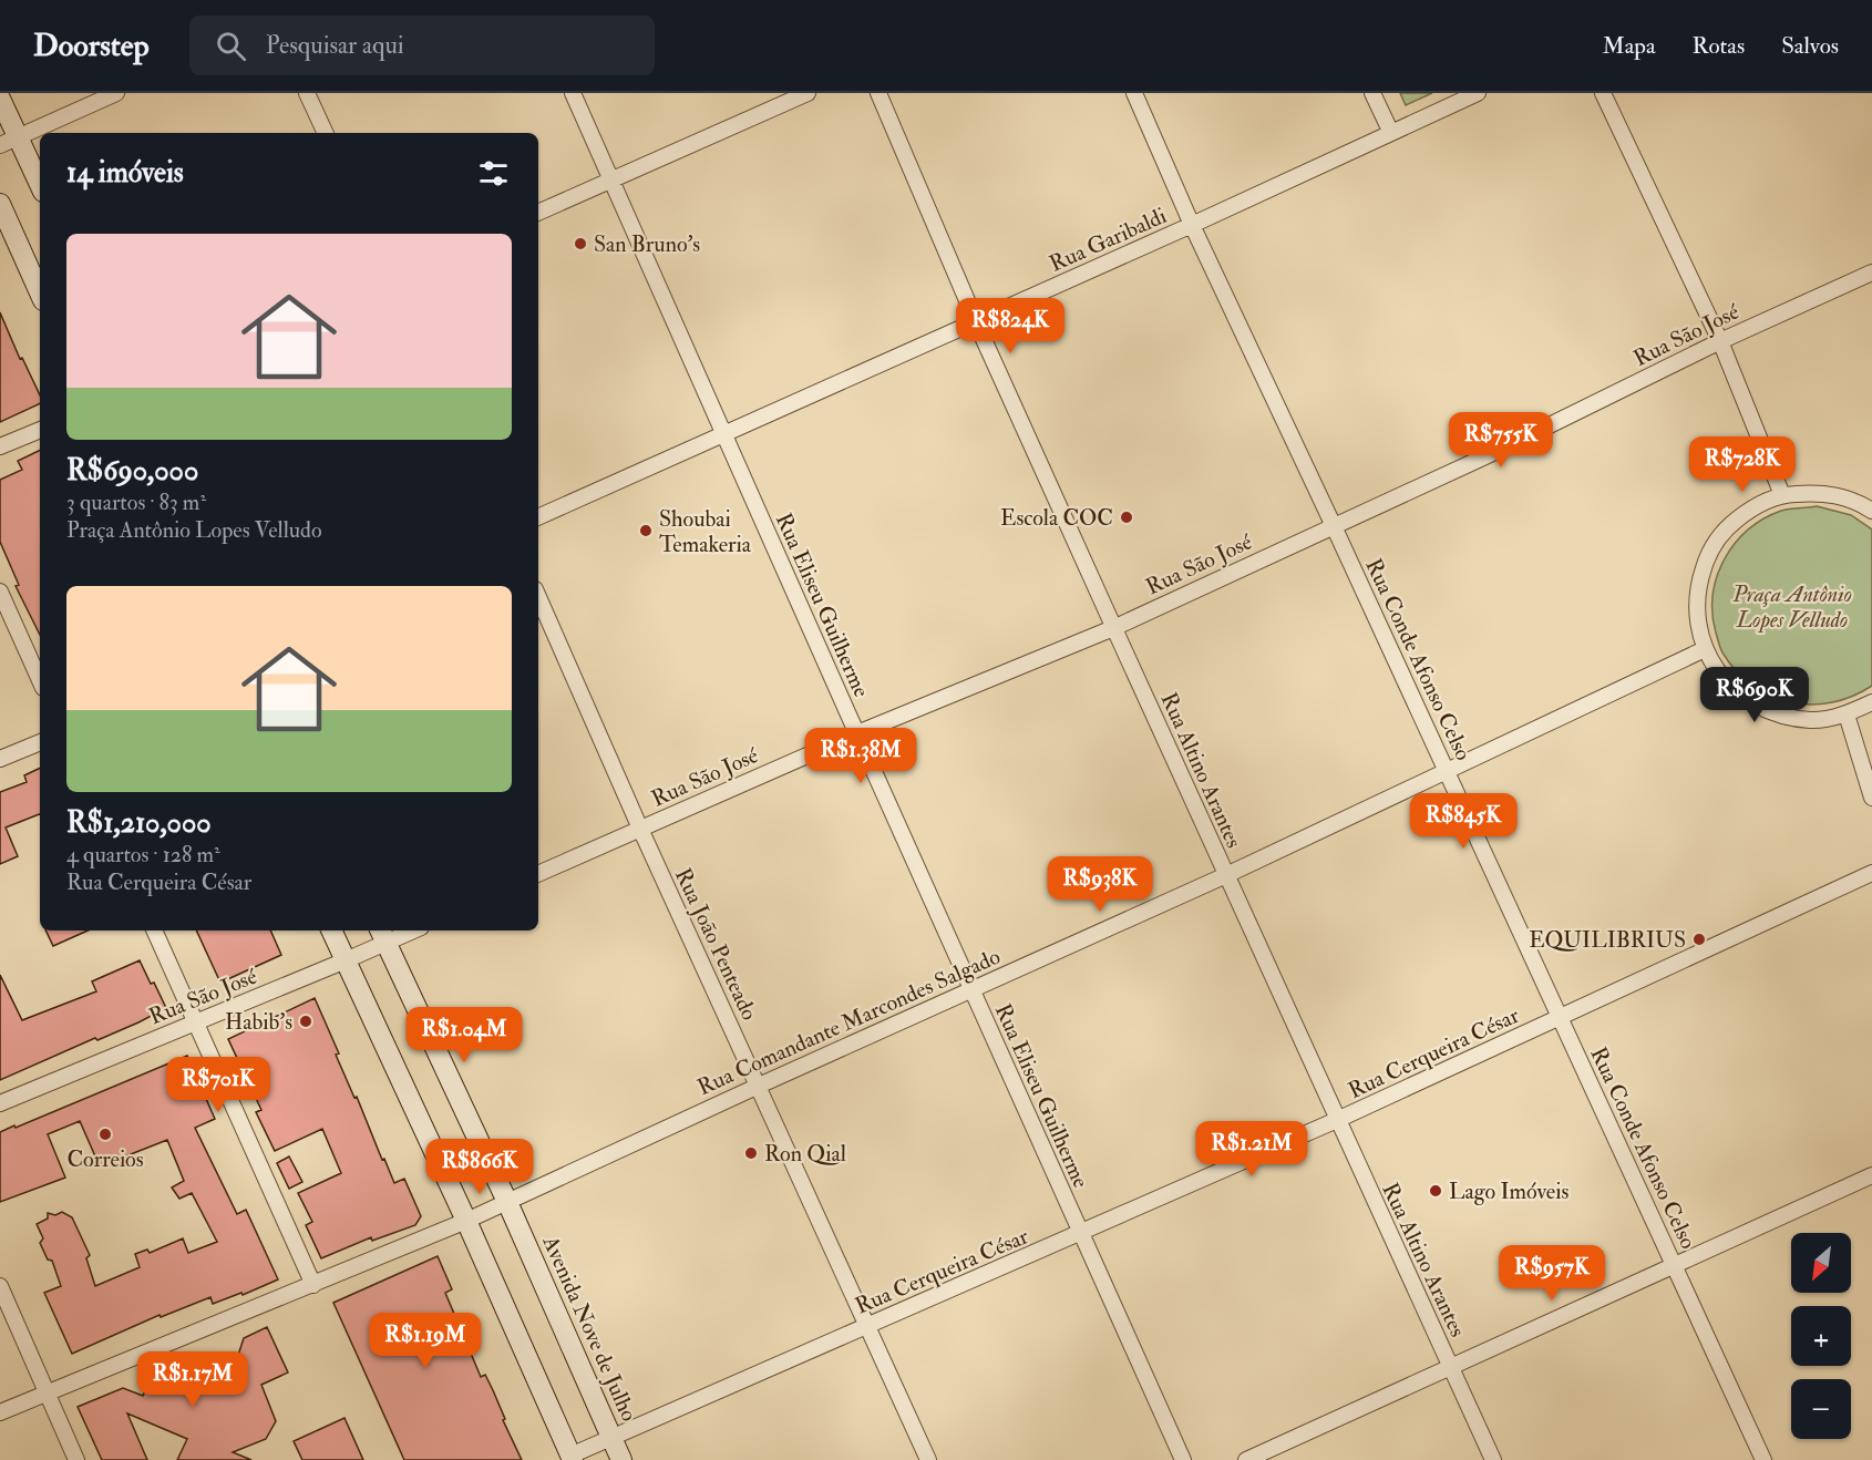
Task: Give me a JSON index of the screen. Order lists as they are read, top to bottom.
{
  "streets": {
    "main road": ["Avenida Nove de Julho"],
    "street": [
      "Rua Garibaldi",
      "Rua São José",
      "Rua Eliseu Guilherme",
      "Rua Conde Afonso Celso",
      "Rua Altino Arantes",
      "Rua João Penteado",
      "Rua Comandante Marcondes Salgado",
      "Rua Cerqueira César"
    ]
  },
  "crossings": [
    ["Rua Garibaldi", "Rua Eliseu Guilherme"],
    ["Rua Garibaldi", "Rua Conde Afonso Celso"],
    ["Rua Garibaldi", "Rua Altino Arantes"],
    ["Rua São José", "Rua Eliseu Guilherme"],
    ["Rua São José", "Rua Conde Afonso Celso"],
    ["Rua São José", "Rua Altino Arantes"],
    ["Rua São José", "Rua João Penteado"],
    ["Rua São José", "Avenida Nove de Julho"],
    ["Rua Eliseu Guilherme", "Rua Comandante Marcondes Salgado"],
    ["Rua Eliseu Guilherme", "Rua Cerqueira César"],
    ["Rua Conde Afonso Celso", "Rua Comandante Marcondes Salgado"],
    ["Rua Conde Afonso Celso", "Rua Cerqueira César"],
    ["Rua Altino Arantes", "Rua Comandante Marcondes Salgado"],
    ["Rua Altino Arantes", "Rua Cerqueira César"],
    ["Rua João Penteado", "Rua Comandante Marcondes Salgado"],
    ["Rua João Penteado", "Rua Cerqueira César"],
    ["Rua Comandante Marcondes Salgado", "Avenida Nove de Julho"],
    ["Rua Cerqueira César", "Avenida Nove de Julho"]
  ],
  "parks": ["Praça Antônio Lopes Velludo"],
  "places": [
    "San Bruno's",
    "Escola COC",
    "Shoubai Temakeria",
    "EQUILIBRIUS",
    "Habib's",
    "Correios",
    "Ron Qial",
    "Lago Imóveis"
  ],
  "north": "bottom left",
  "page": {
    "header": "Doorstep",
    "search": "Pesquisar aqui",
    "nav": ["Mapa", "Rotas", "Salvos"],
    "heading": "14 imóveis",
    "list": [
      {
        "name": "R$690,000",
        "note": "3 quartos · 83 m² · Praça Antônio Lopes Velludo"
      },
      {
        "name": "R$1,210,000",
        "note": "4 quartos · 128 m² · Rua Cerqueira César"
      }
    ],
    "price": [
      "R$824K",
      "R$755K",
      "R$728K",
      "R$690K",
      "R$1.38M",
      "R$845K",
      "R$938K",
      "R$1.04M",
      "R$701K",
      "R$1.21M",
      "R$866K",
      "R$957K",
      "R$1.19M",
      "R$1.17M"
    ],
    "map_buttons": ["+", "−"]
  }
}
